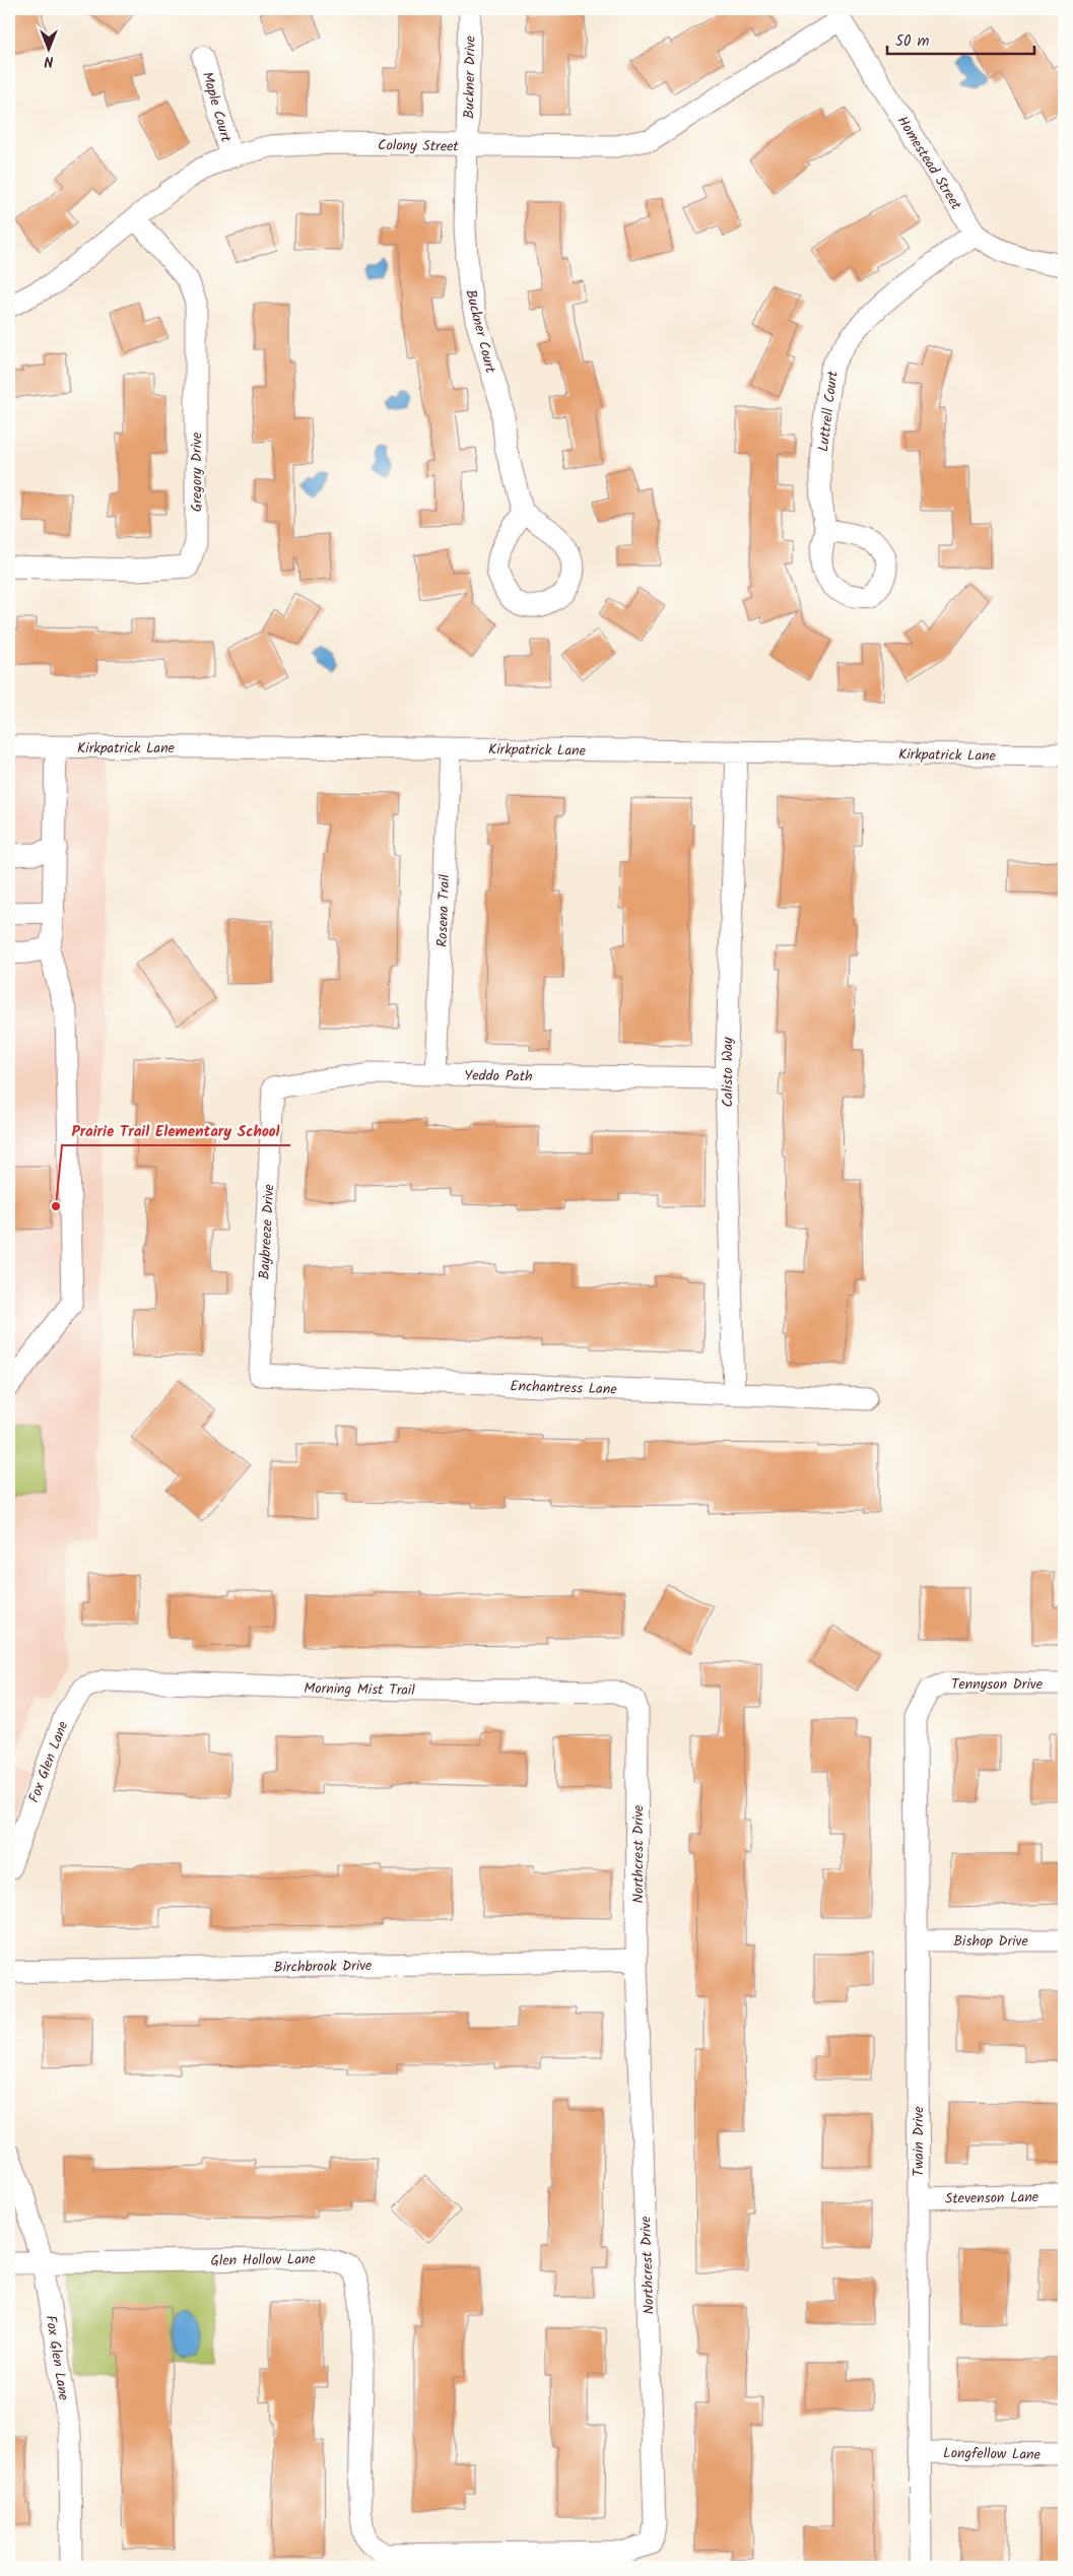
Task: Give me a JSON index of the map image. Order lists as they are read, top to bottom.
{
  "streets": {
    "street": [
      "Buckner Drive",
      "Maple Court",
      "Colony Street",
      "Homestead Street",
      "Buckner Court",
      "Luttrell Court",
      "Gregory Drive",
      "Kirkpatrick Lane",
      "Rosena Trail",
      "Calisto Way",
      "Yeddo Path",
      "Baybreeze Drive",
      "Enchantress Lane",
      "Tennyson Drive",
      "Morning Mist Trail",
      "Fox Glen Lane",
      "Northcrest Drive",
      "Bishop Drive",
      "Birchbrook Drive",
      "Twain Drive",
      "Stevenson Lane",
      "Glen Hollow Lane",
      "Longfellow Lane"
    ]
  },
  "crossings": [
    ["Buckner Drive", "Colony Street"],
    ["Buckner Drive", "Buckner Court"],
    ["Maple Court", "Colony Street"],
    ["Colony Street", "Homestead Street"],
    ["Colony Street", "Buckner Court"],
    ["Colony Street", "Gregory Drive"],
    ["Homestead Street", "Luttrell Court"],
    ["Kirkpatrick Lane", "Rosena Trail"],
    ["Kirkpatrick Lane", "Calisto Way"],
    ["Rosena Trail", "Yeddo Path"],
    ["Calisto Way", "Yeddo Path"],
    ["Calisto Way", "Enchantress Lane"],
    ["Yeddo Path", "Baybreeze Drive"],
    ["Baybreeze Drive", "Enchantress Lane"],
    ["Tennyson Drive", "Twain Drive"],
    ["Morning Mist Trail", "Fox Glen Lane"],
    ["Morning Mist Trail", "Northcrest Drive"],
    ["Fox Glen Lane", "Glen Hollow Lane"],
    ["Northcrest Drive", "Birchbrook Drive"],
    ["Northcrest Drive", "Glen Hollow Lane"],
    ["Bishop Drive", "Twain Drive"],
    ["Twain Drive", "Stevenson Lane"],
    ["Twain Drive", "Longfellow Lane"]
  ],
  "places": ["Prairie Trail Elementary School"],
  "scale_bar": "50 m",
  "north": "bottom"
}
